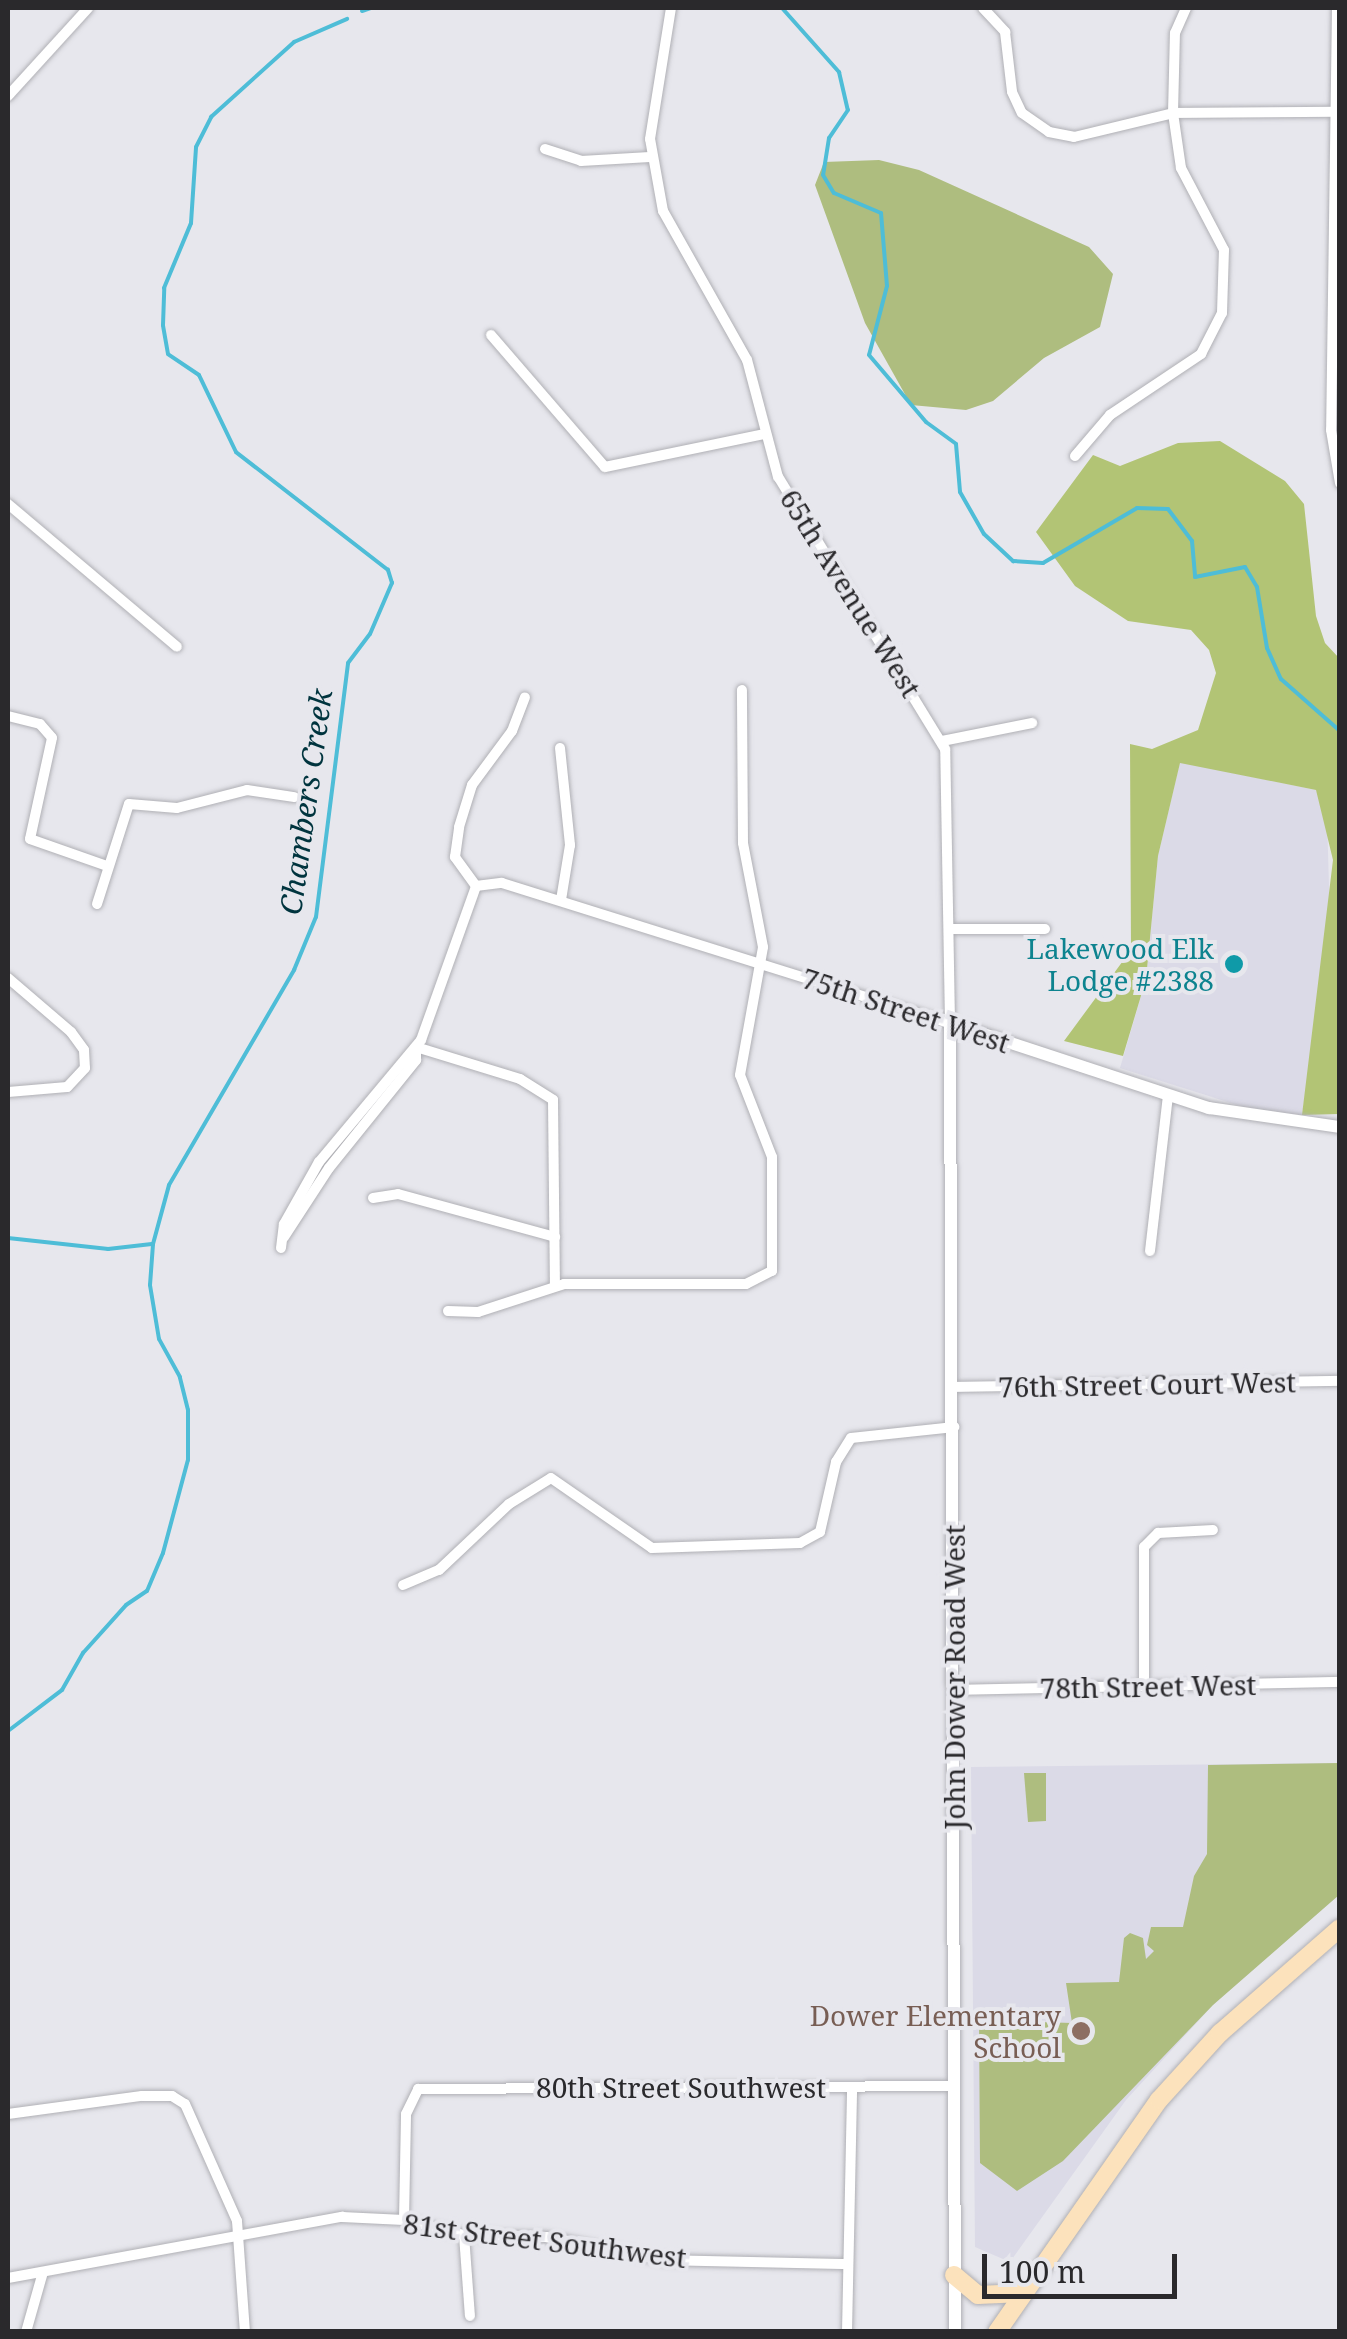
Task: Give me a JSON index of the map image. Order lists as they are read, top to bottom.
{
  "streets": {
    "street": [
      "65th Avenue West",
      "75th Street West",
      "76th Street Court West",
      "John Dower Road West",
      "78th Street West",
      "80th Street Southwest",
      "81st Street Southwest"
    ]
  },
  "crossings": [
    ["65th Avenue West", "75th Street West"],
    ["65th Avenue West", "John Dower Road West"],
    ["75th Street West", "John Dower Road West"],
    ["76th Street Court West", "John Dower Road West"],
    ["John Dower Road West", "78th Street West"],
    ["John Dower Road West", "80th Street Southwest"],
    ["80th Street Southwest", "81st Street Southwest"]
  ],
  "water": ["Chambers Creek"],
  "places": ["Lakewood Elk Lodge #2388", "Dower Elementary School"],
  "scale_bar": "100 m"
}
